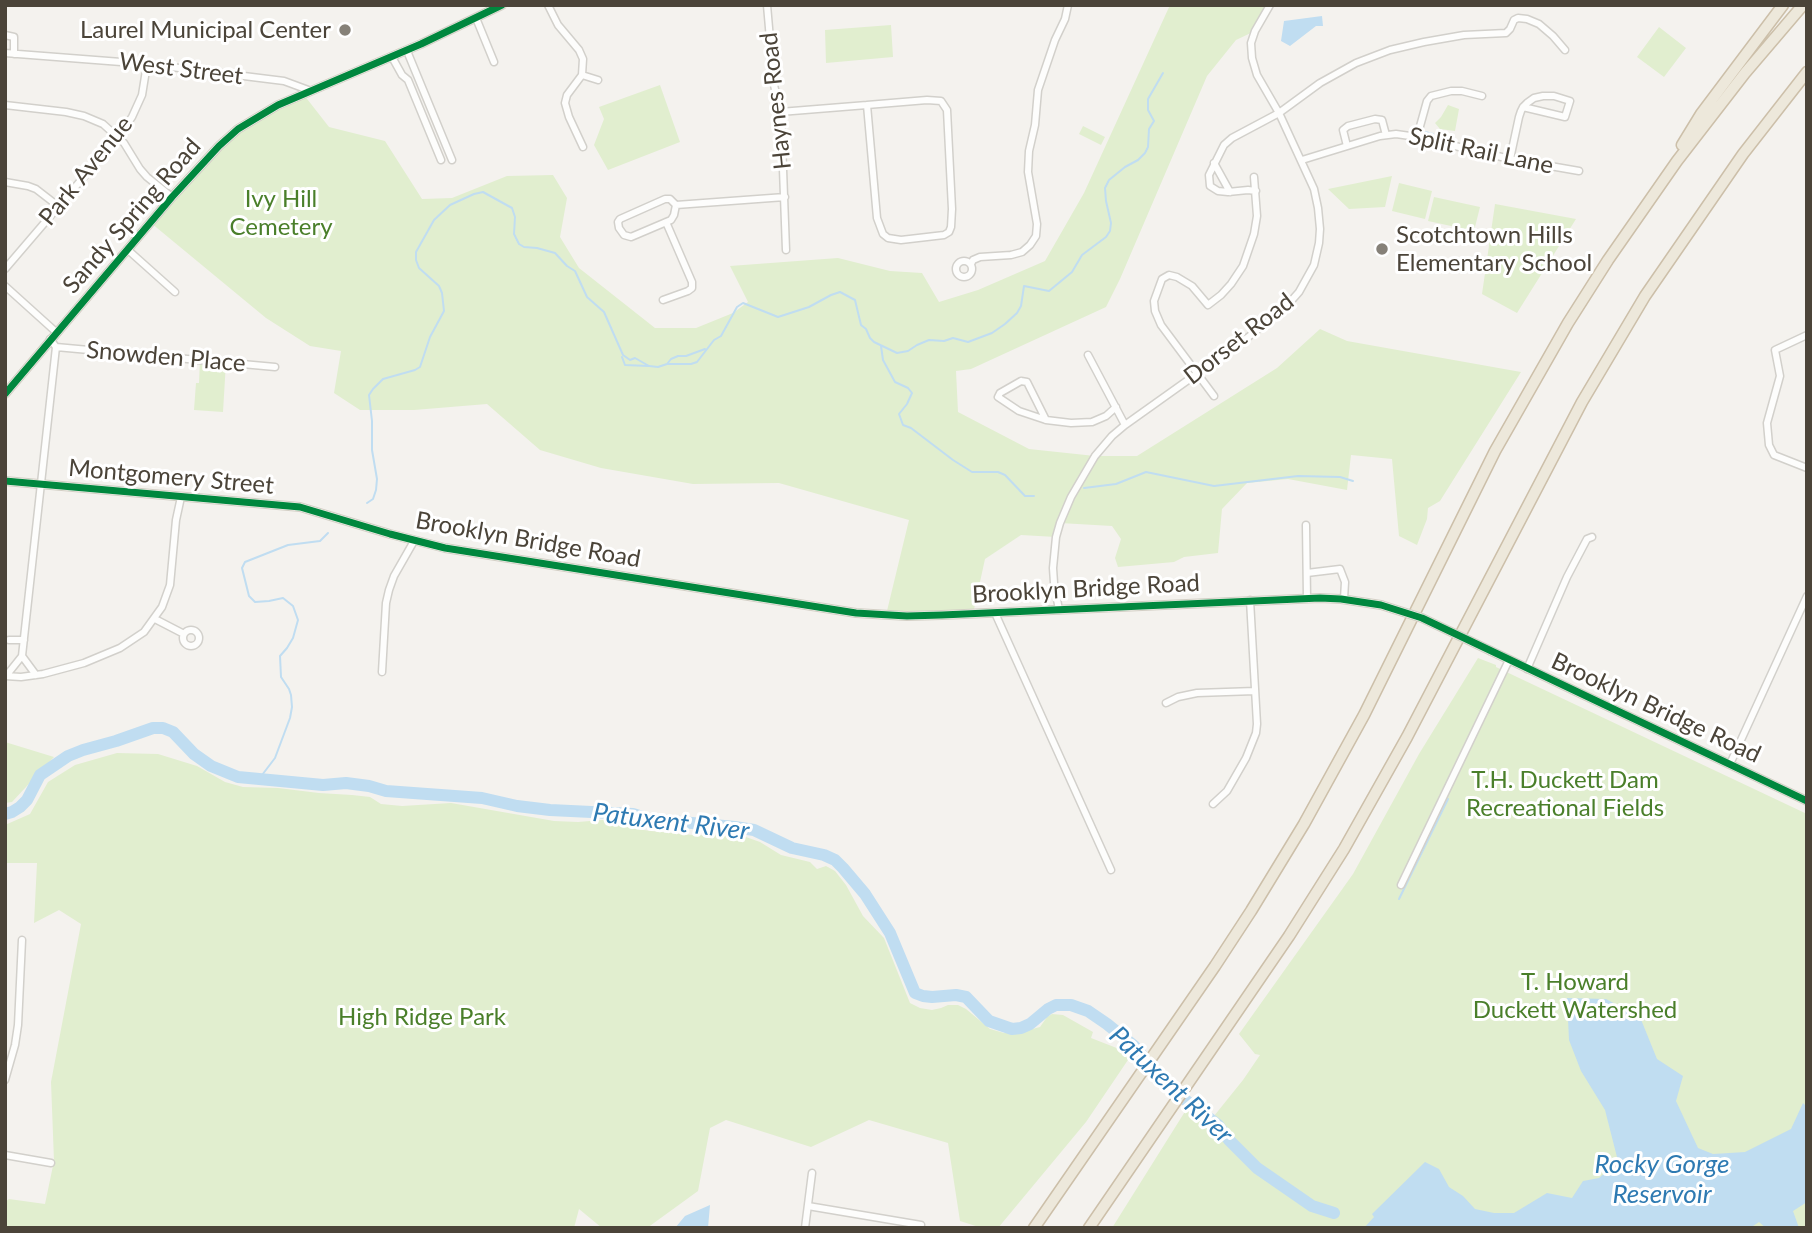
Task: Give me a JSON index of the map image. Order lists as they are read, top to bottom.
{
  "streets": {
    "street": [
      "West Street",
      "Haynes Road",
      "Split Rail Lane",
      "Park Avenue",
      "Sandy Spring Road",
      "Dorset Road",
      "Snowden Place",
      "Montgomery Street",
      "Brooklyn Bridge Road"
    ]
  },
  "crossings": [
    ["West Street", "Park Avenue"],
    ["West Street", "Sandy Spring Road"],
    ["Split Rail Lane", "Dorset Road"],
    ["Sandy Spring Road", "Snowden Place"],
    ["Dorset Road", "Brooklyn Bridge Road"],
    ["Montgomery Street", "Brooklyn Bridge Road"]
  ],
  "water": ["Patuxent River", "Rocky Gorge Reservoir"],
  "parks": [
    "Ivy Hill Cemetery",
    "T.H. Duckett Dam Recreational Fields",
    "T. Howard Duckett Watershed",
    "High Ridge Park"
  ],
  "places": ["Laurel Municipal Center", "Scotchtown Hills Elementary School"]
}
